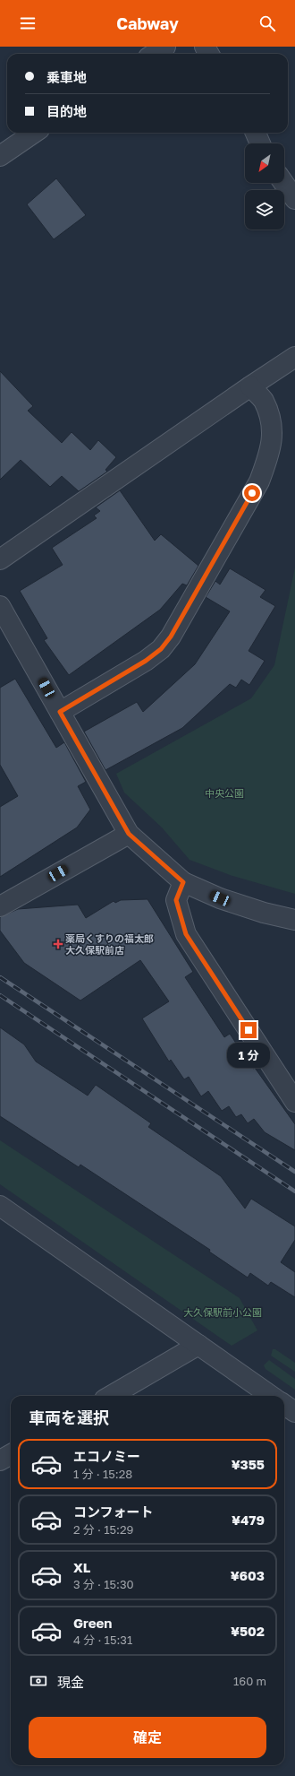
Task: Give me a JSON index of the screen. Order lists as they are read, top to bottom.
{
  "parks": ["中央公園", "大久保駅前小公園"],
  "places": {
    "health": ["薬局くすりの福太郎 大久保駅前店"]
  },
  "north": "bottom left",
  "page": {
    "header": "Cabway",
    "banner": ["乗車地", "目的地"],
    "bubble": "1 分",
    "heading": "車両を選択",
    "list": [
      {
        "name": "エコノミー",
        "note": "1 分 · 15:28",
        "value": "¥355"
      },
      {
        "name": "コンフォート",
        "note": "2 分 · 15:29",
        "value": "¥479"
      },
      {
        "name": "XL",
        "note": "3 分 · 15:30",
        "value": "¥603"
      },
      {
        "name": "Green",
        "note": "4 分 · 15:31",
        "value": "¥502"
      }
    ],
    "pay": ["現金", "160 m"],
    "buttons": "確定"
  }
}
